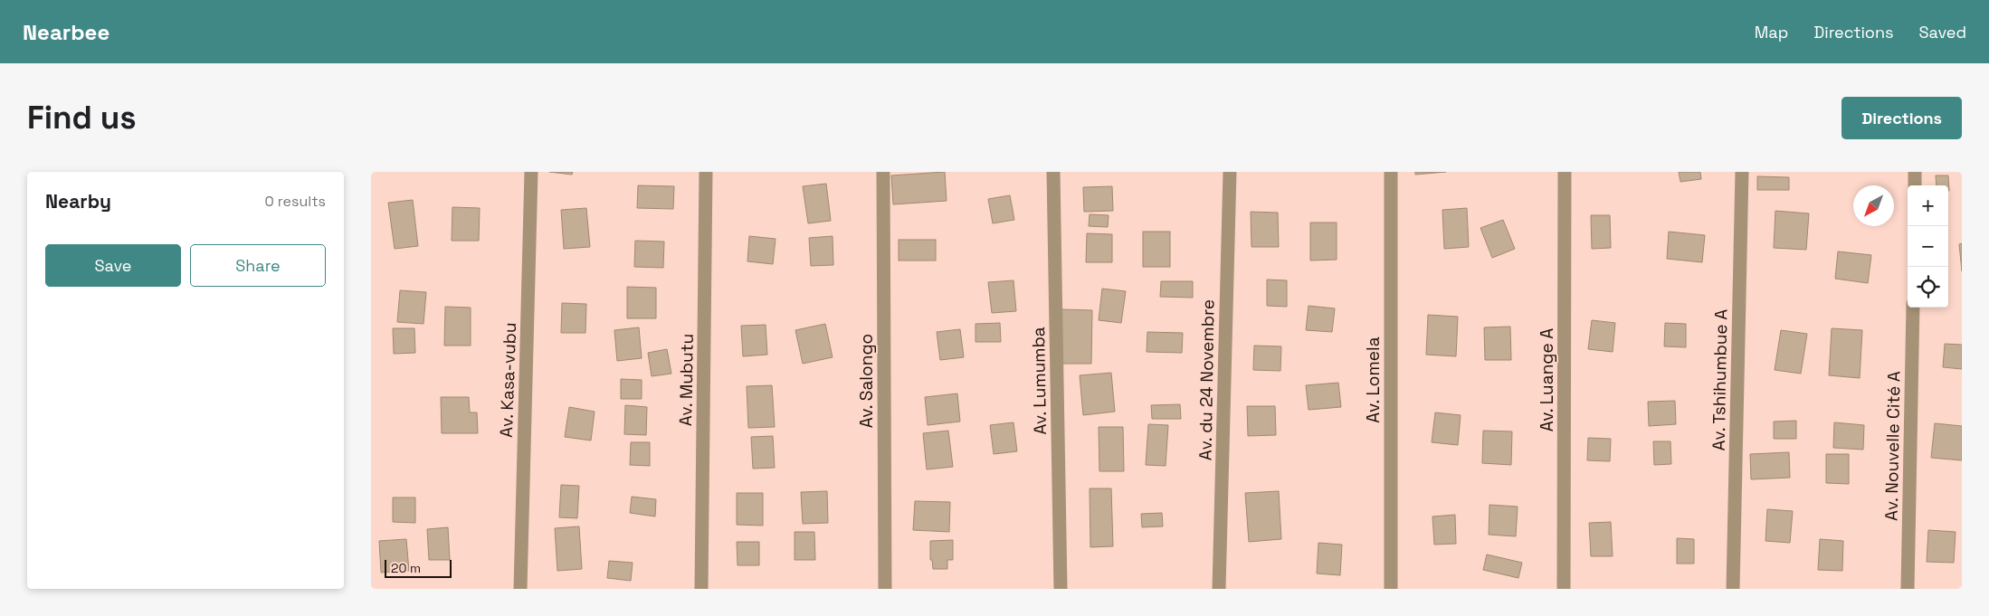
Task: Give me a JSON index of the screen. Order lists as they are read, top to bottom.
{
  "streets": {
    "street": [
      "Av. Kasa-vubu",
      "Av. Mubutu",
      "Av. du 24 Novembre",
      "Av. Lomela",
      "Av. Luange A",
      "Av. Tshihumbue A",
      "Av. Salongo",
      "Av. Lumumba",
      "Av. Nouvelle Cité A"
    ]
  },
  "scale_bar": "20 m",
  "north": "bottom left",
  "page": {
    "header": "Nearbee",
    "nav": ["Map", "Directions", "Saved"],
    "buttons": [
      "Directions",
      ["Save", "Share"]
    ],
    "title": "Find us",
    "heading": ["Nearby", "0 results"],
    "map_buttons": ["+", "−"],
    "scale": "20 m"
  }
}
